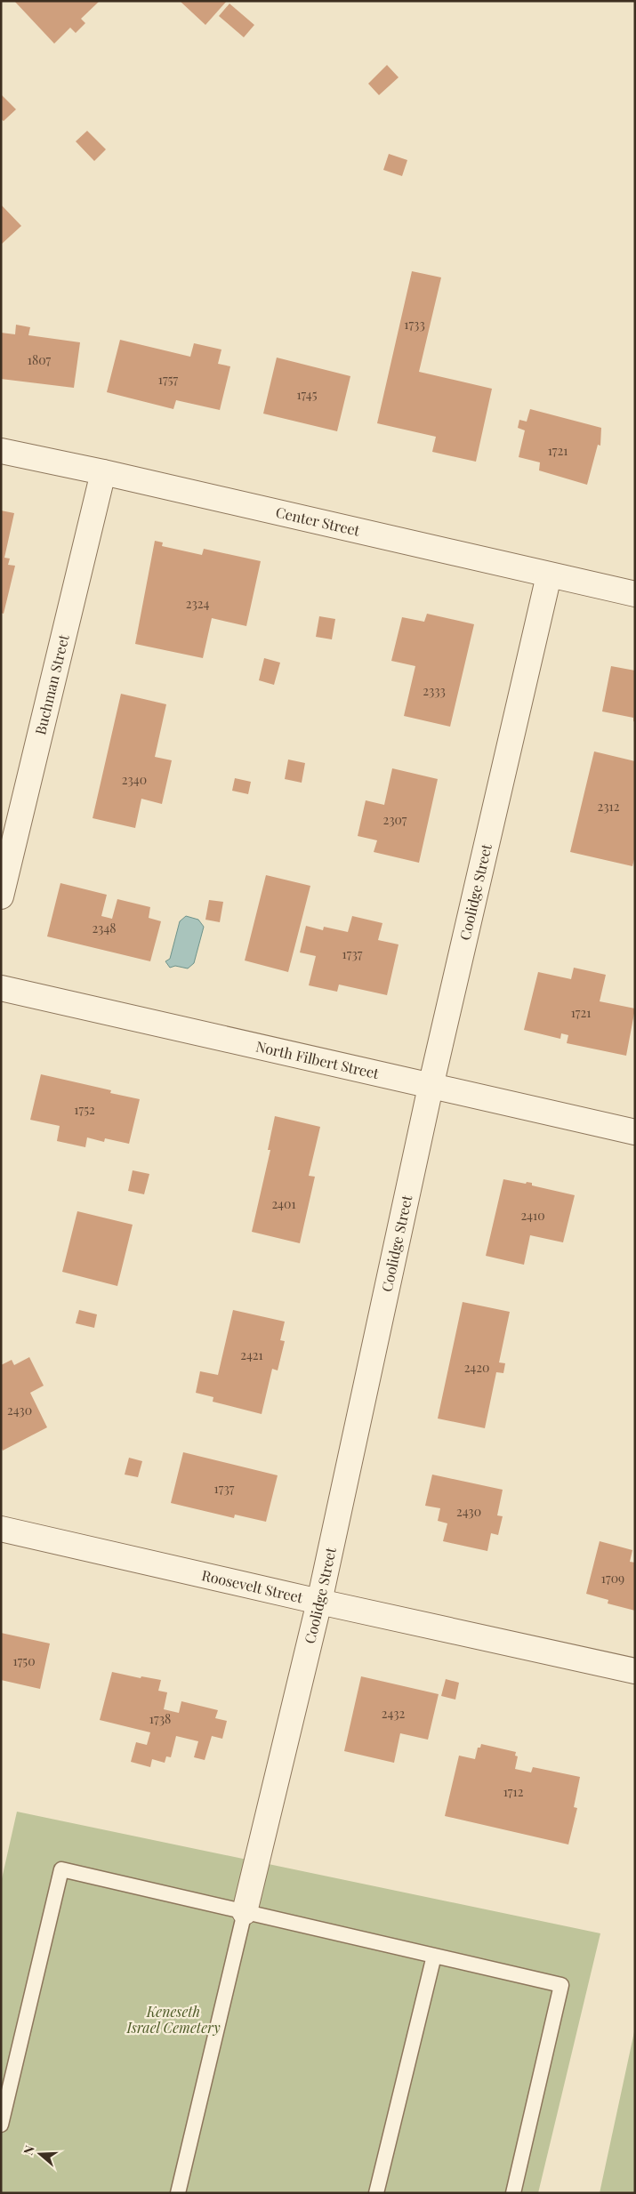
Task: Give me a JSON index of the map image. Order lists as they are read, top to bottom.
{
  "streets": {
    "street": [
      "Center Street",
      "Buchman Street",
      "Coolidge Street",
      "North Filbert Street",
      "Roosevelt Street"
    ]
  },
  "crossings": [
    ["Center Street", "Buchman Street"],
    ["Center Street", "Coolidge Street"],
    ["Coolidge Street", "North Filbert Street"],
    ["Coolidge Street", "Roosevelt Street"]
  ],
  "parks": ["Keneseth Israel Cemetery"],
  "house_numbers": [
    "1733",
    "1807",
    "1757",
    "1745",
    "1721",
    "2324",
    "2333",
    "2340",
    "2312",
    "2307",
    "2348",
    "1737",
    "1721",
    "1752",
    "2401",
    "2410",
    "2421",
    "2420",
    "2430",
    "1737",
    "2430",
    "1709",
    "1750",
    "2432",
    "1738",
    "1712"
  ],
  "north": "left"
}
